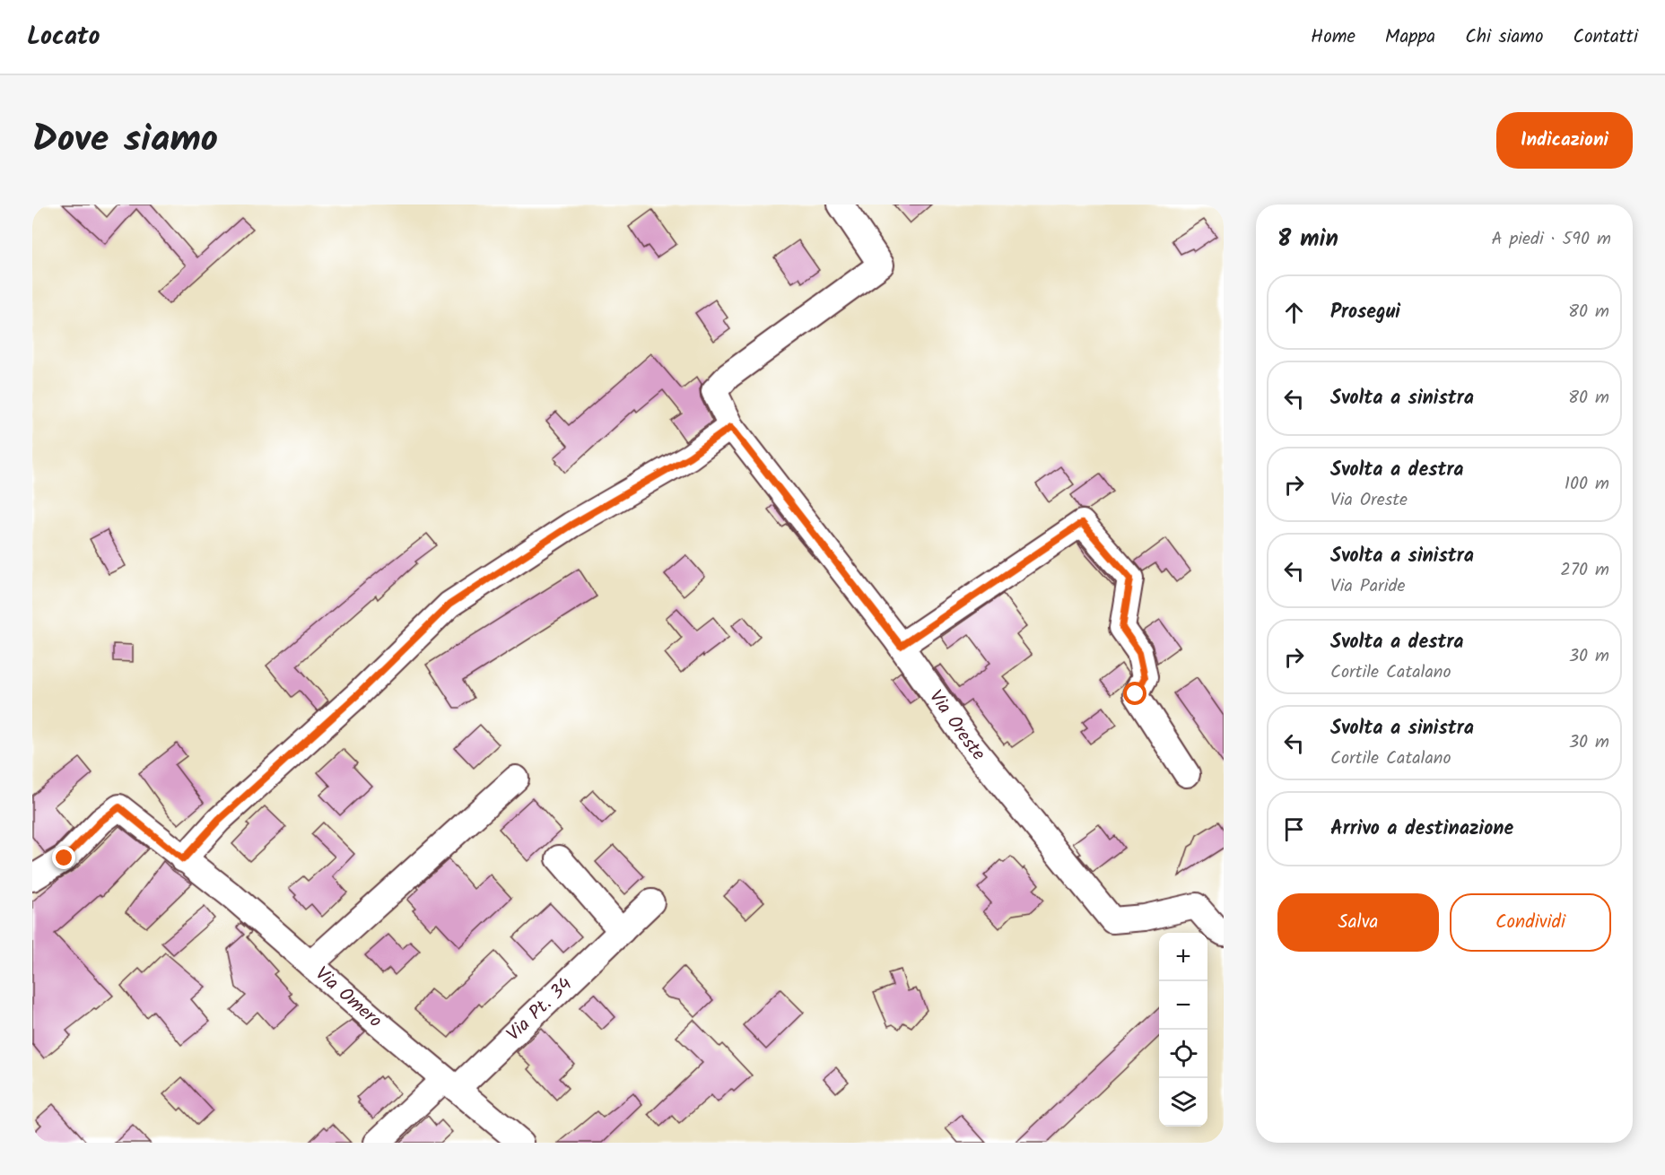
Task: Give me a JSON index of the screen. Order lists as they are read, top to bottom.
{
  "streets": {
    "street": ["Via Oreste", "Via Omero", "Via Pt. 34"]
  },
  "crossings": [
    ["Via Omero", "Via Pt. 34"]
  ],
  "page": {
    "header": "Locato",
    "nav": [
      "Home",
      "Mappa",
      "Chi siamo",
      "Contatti"
    ],
    "title": "Dove siamo",
    "buttons": [
      "Indicazioni",
      ["Salva", "Condividi"]
    ],
    "heading": ["8 min", "A piedi · 590 m"],
    "list": [
      ["Prosegui", "80 m"],
      ["Svolta a sinistra", "80 m"],
      ["Svolta a destra", "Via Oreste", "100 m"],
      ["Svolta a sinistra", "Via Paride", "270 m"],
      ["Svolta a destra", "Cortile Catalano", "30 m"],
      ["Svolta a sinistra", "Cortile Catalano", "30 m"],
      "Arrivo a destinazione"
    ],
    "map_buttons": ["+", "−"]
  }
}
